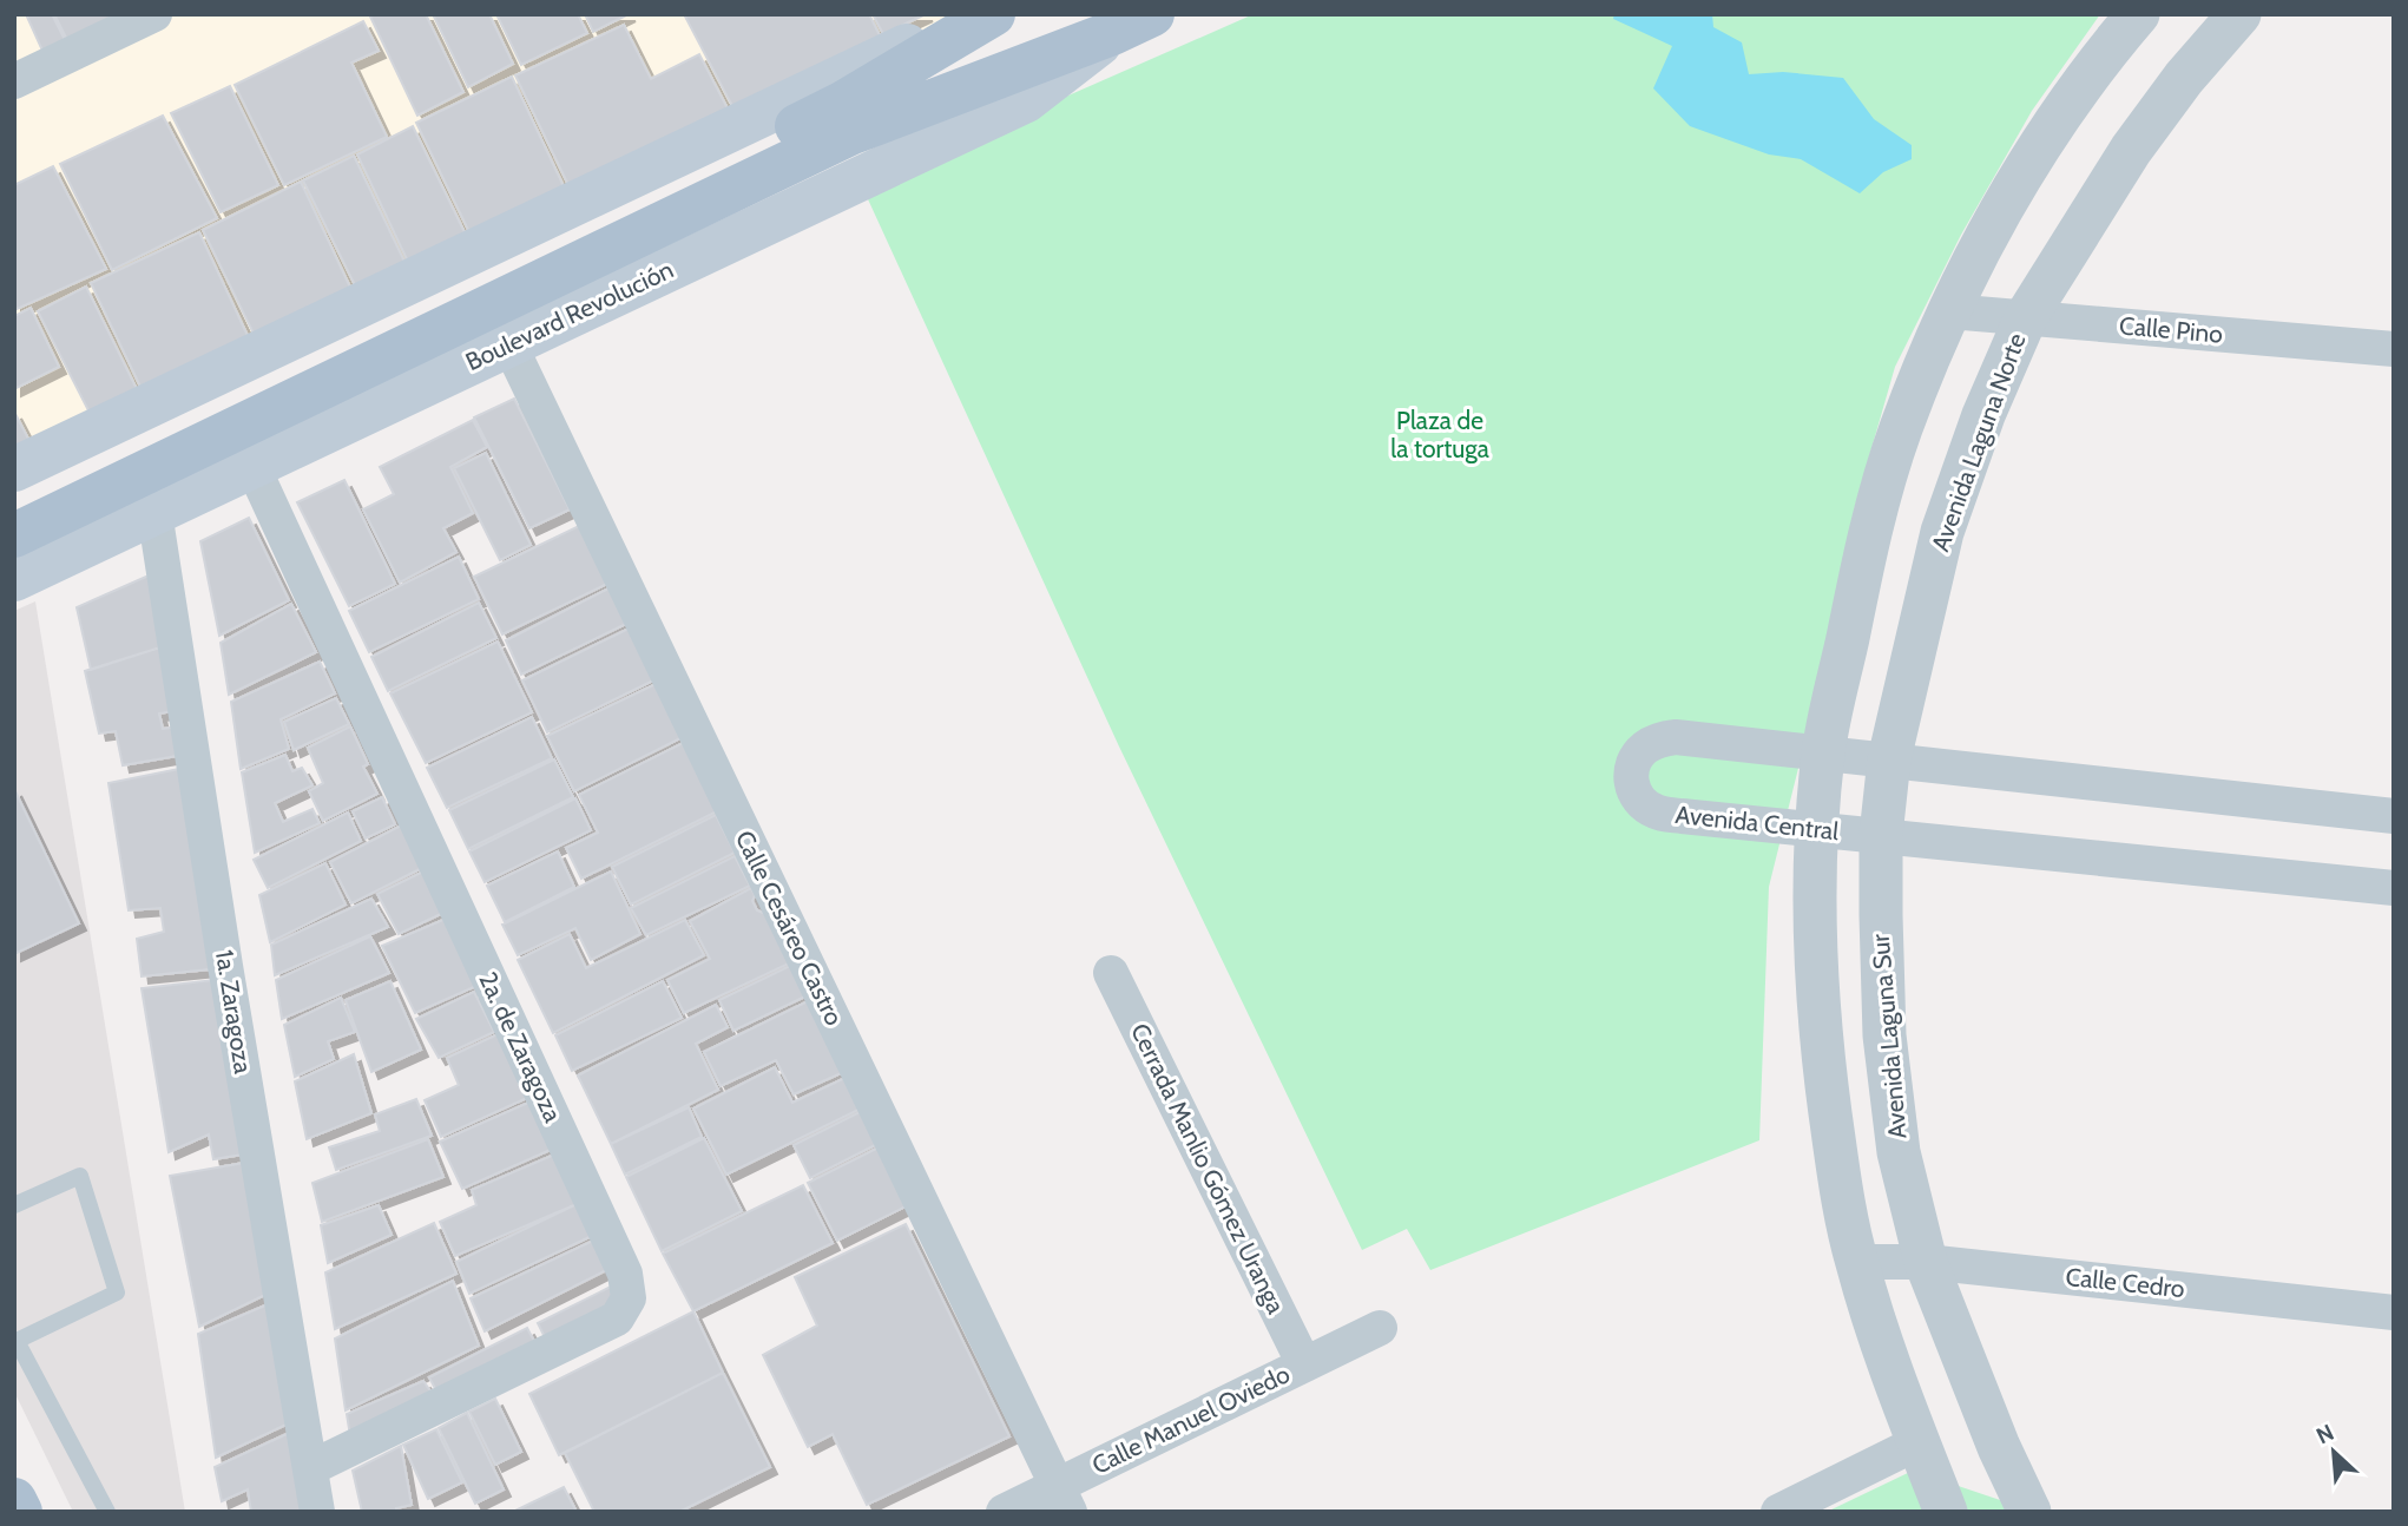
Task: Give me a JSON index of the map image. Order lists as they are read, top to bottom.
{
  "streets": {
    "main road": ["Boulevard Revolución"],
    "street": [
      "Calle Pino",
      "Avenida Laguna Norte",
      "Avenida Central",
      "Calle Cesáreo Castro",
      "1a. Zaragoza",
      "Avenida Laguna Sur",
      "2a. de Zaragoza",
      "Cerrada Manlio Gómez Uranga",
      "Calle Cedro",
      "Calle Manuel Oviedo"
    ]
  },
  "crossings": [
    ["Boulevard Revolución", "Calle Cesáreo Castro"],
    ["Boulevard Revolución", "1a. Zaragoza"],
    ["Boulevard Revolución", "2a. de Zaragoza"],
    ["Calle Pino", "Avenida Laguna Norte"],
    ["Avenida Laguna Norte", "Avenida Central"],
    ["Avenida Laguna Norte", "Avenida Laguna Sur"],
    ["Avenida Central", "Avenida Laguna Sur"],
    ["Calle Cesáreo Castro", "Calle Manuel Oviedo"],
    ["1a. Zaragoza", "2a. de Zaragoza"],
    ["Avenida Laguna Sur", "Calle Cedro"],
    ["Cerrada Manlio Gómez Uranga", "Calle Manuel Oviedo"]
  ],
  "parks": ["Plaza de la tortuga"],
  "north": "top left"
}
